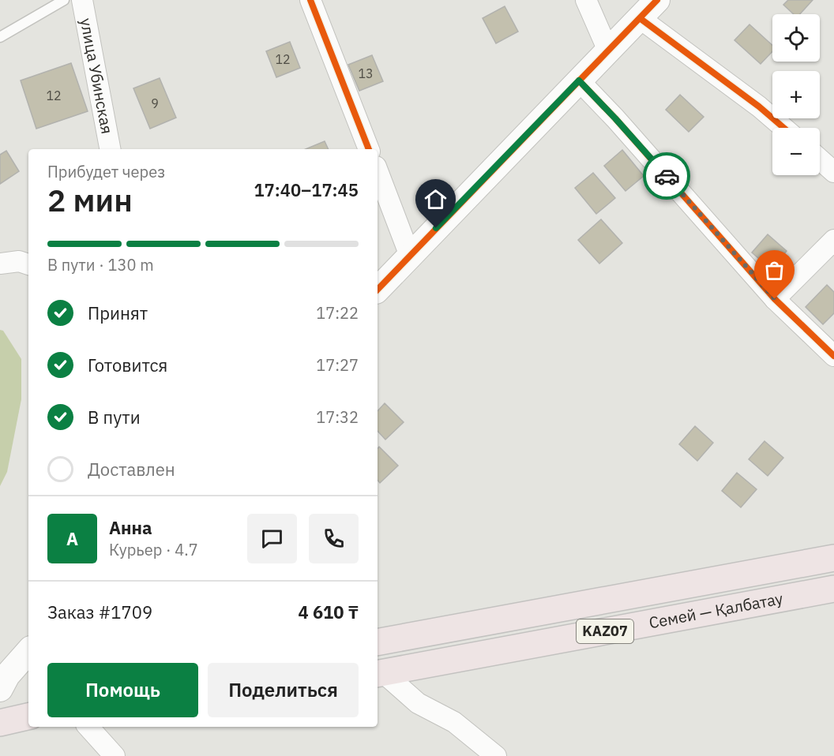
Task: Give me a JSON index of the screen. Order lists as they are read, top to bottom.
{
  "streets": {
    "highway": ["Семей — Қалбатау", "KAZ07"],
    "street": ["улица Убинская"]
  },
  "house_numbers": [
    "12",
    "13",
    "12",
    "9"
  ],
  "page": {
    "map_buttons": ["+", "−"],
    "heading": ["2 мин", "Прибудет через", "17:40–17:45"],
    "panel": [
      "Анна",
      "Курьер · 4.7",
      "Заказ #1709",
      "4 610 ₸"
    ],
    "bar": "В пути · 130 m",
    "list": [
      ["Принят", "17:22"],
      ["Готовится", "17:27"],
      ["В пути", "17:32"],
      "Доставлен"
    ],
    "round": "А",
    "buttons": ["Помощь", "Поделиться"]
  }
}
